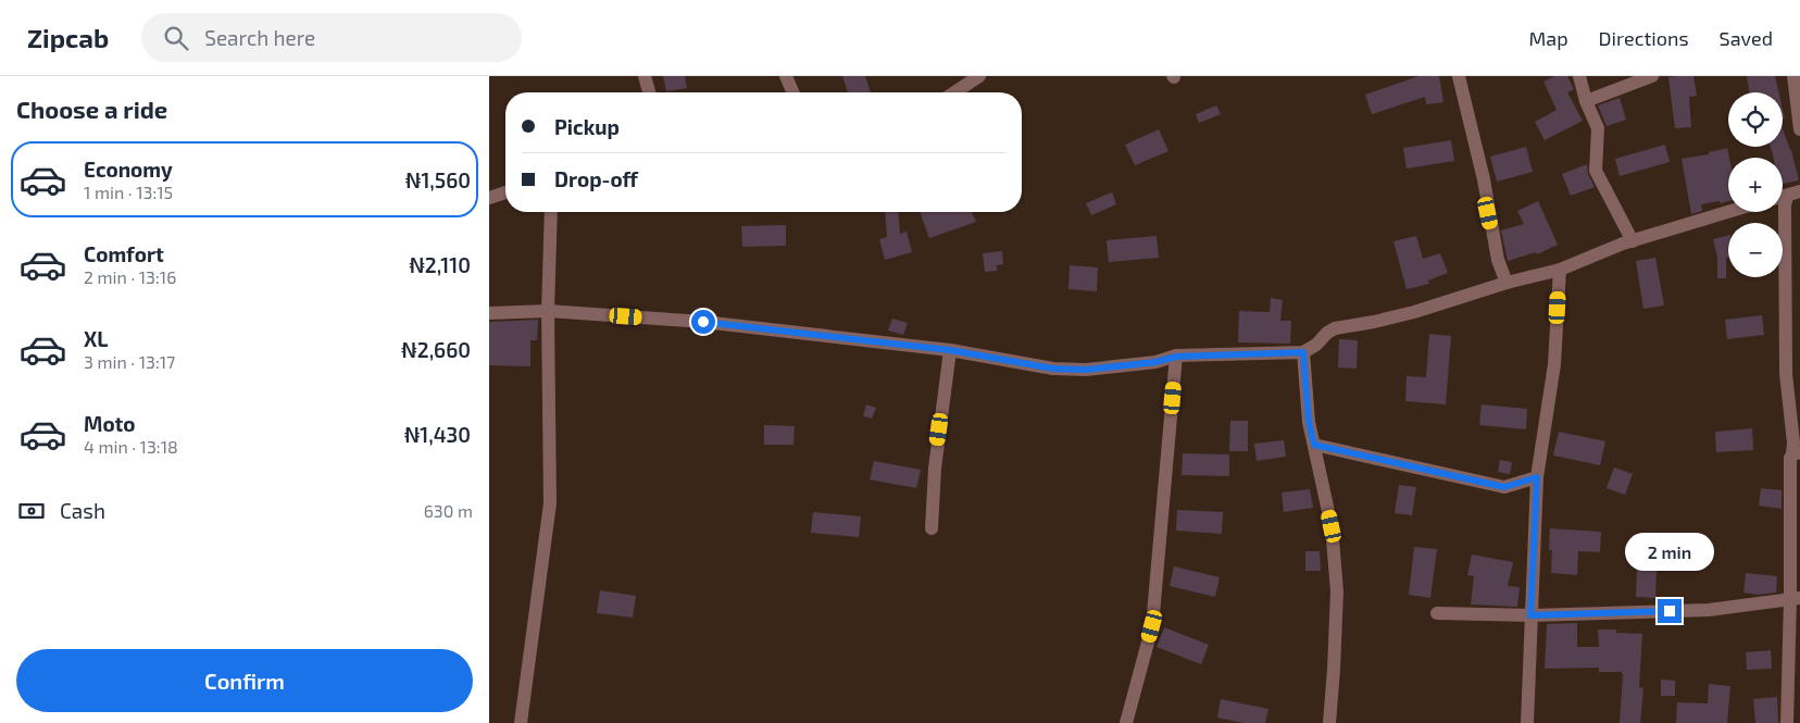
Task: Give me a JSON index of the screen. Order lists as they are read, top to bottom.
{
  "page": {
    "header": "Zipcab",
    "search": "Search here",
    "nav": ["Map", "Directions", "Saved"],
    "heading": "Choose a ride",
    "map_buttons": ["+", "−"],
    "banner": ["Pickup", "Drop-off"],
    "list": [
      {
        "name": "Economy",
        "note": "1 min · 13:15",
        "value": "₦1,560"
      },
      {
        "name": "Comfort",
        "note": "2 min · 13:16",
        "value": "₦2,110"
      },
      {
        "name": "XL",
        "note": "3 min · 13:17",
        "value": "₦2,660"
      },
      {
        "name": "Moto",
        "note": "4 min · 13:18",
        "value": "₦1,430"
      }
    ],
    "pay": ["Cash", "630 m"],
    "bubble": "2 min",
    "buttons": "Confirm"
  }
}
